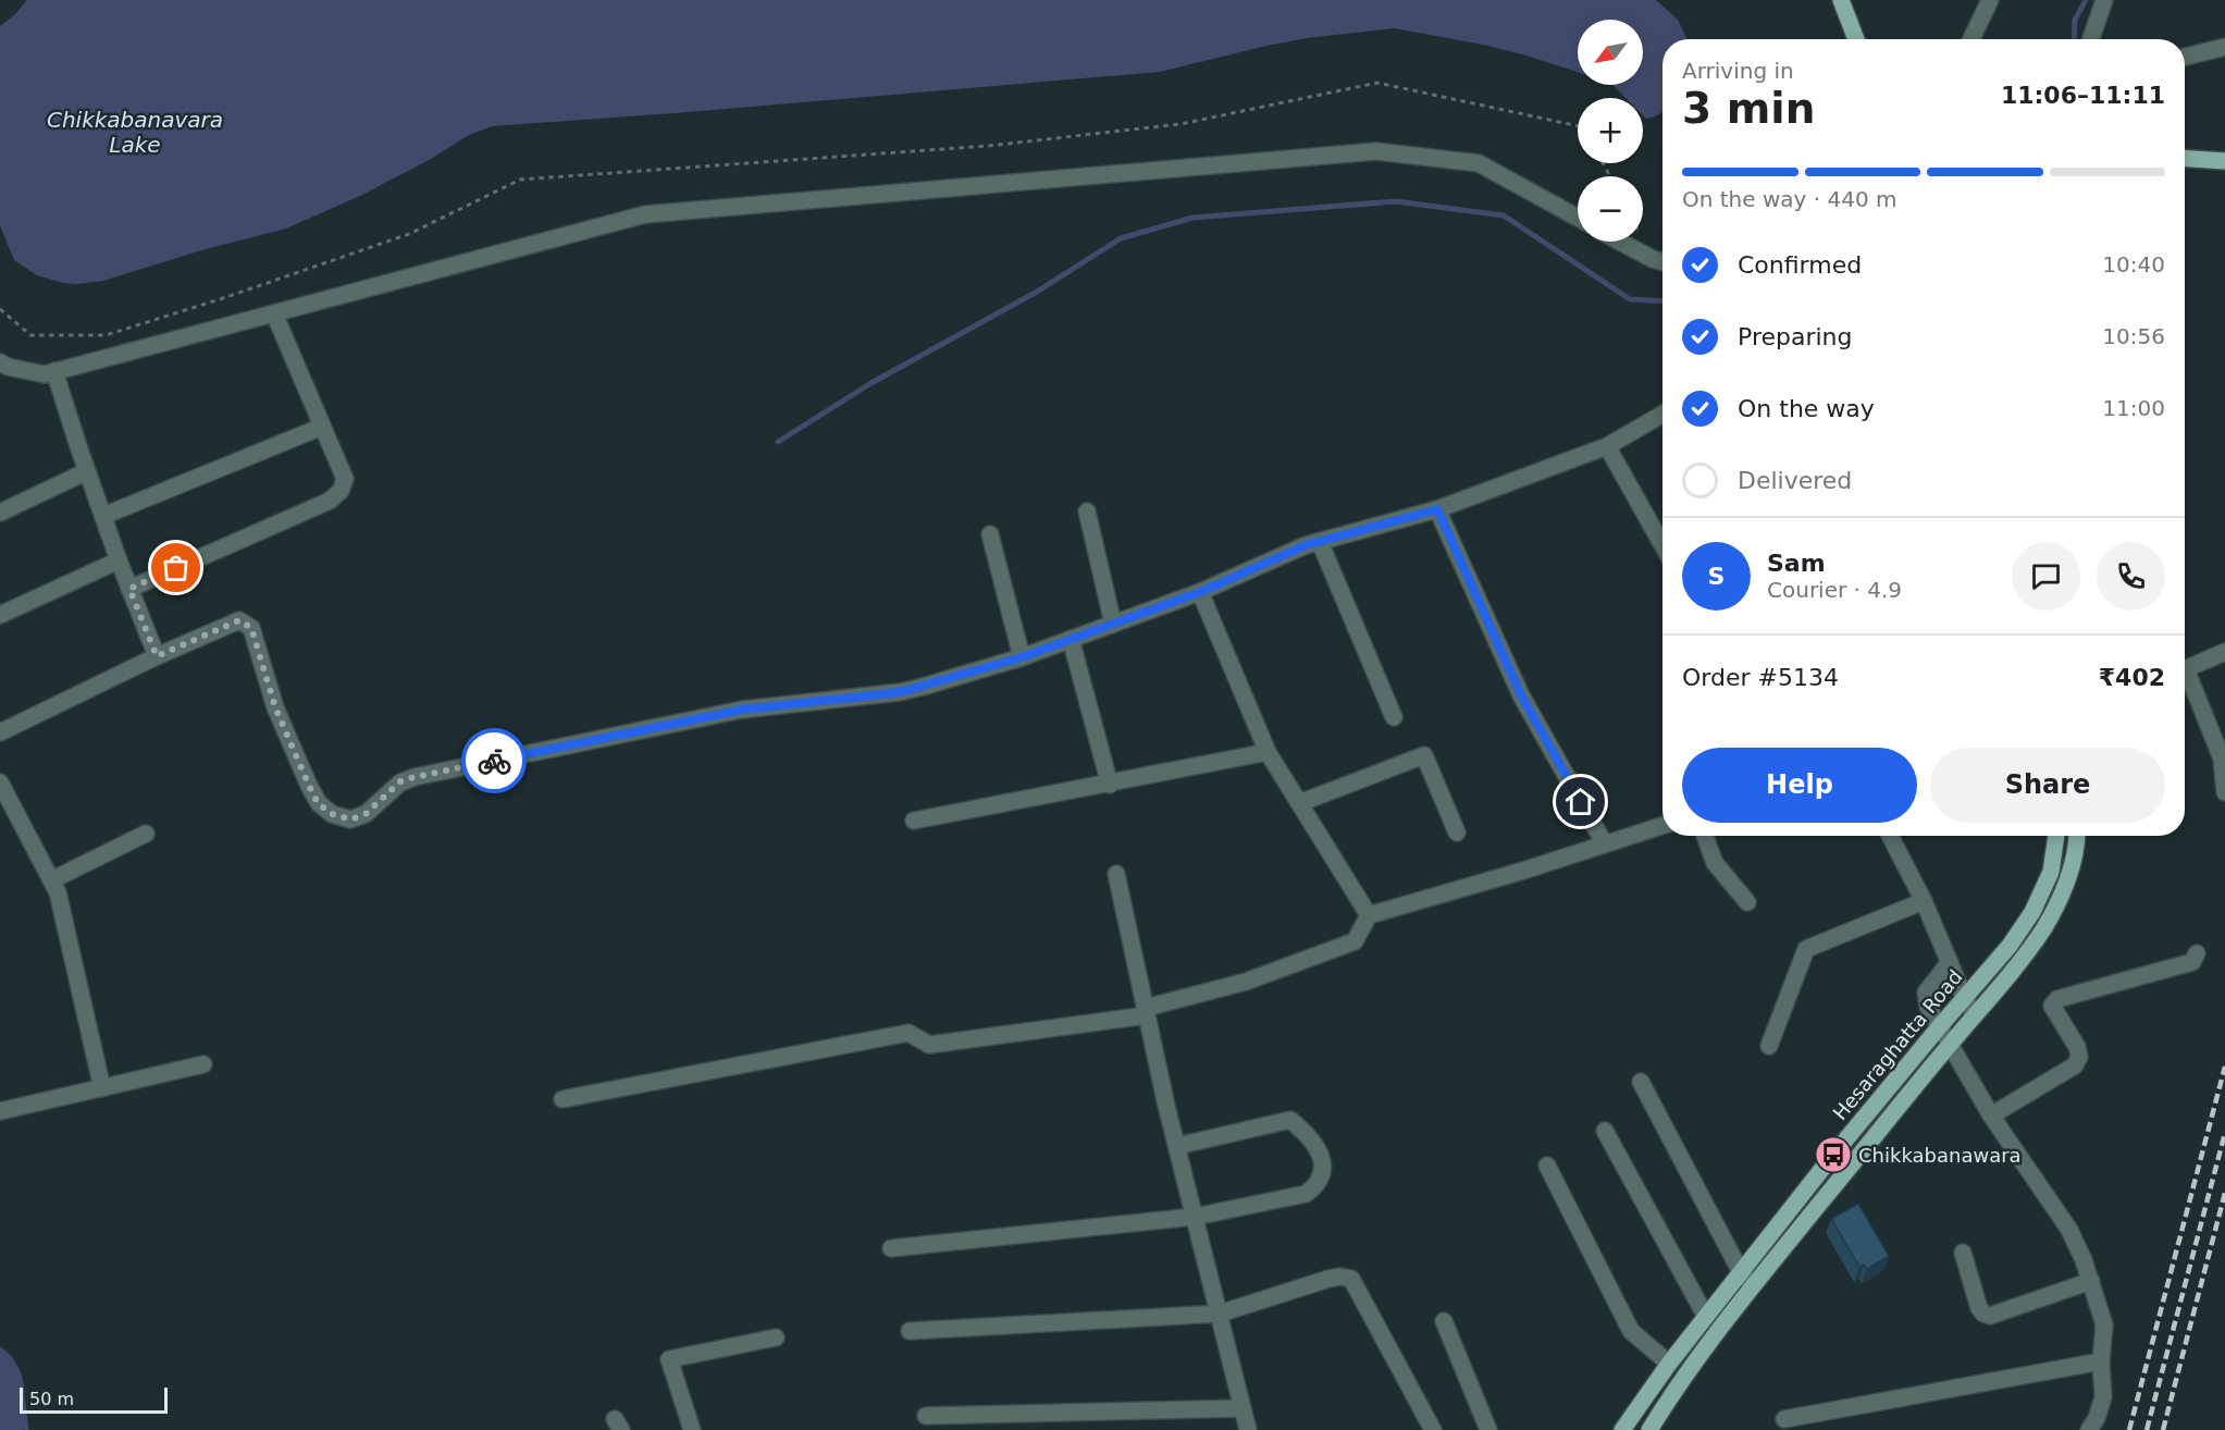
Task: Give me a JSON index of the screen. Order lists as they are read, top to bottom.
{
  "streets": {
    "main road": ["Hesaraghatta Road"]
  },
  "water": ["Chikkabanavara Lake"],
  "places": {
    "bus stop": ["Chikkabanawara"]
  },
  "scale_bar": "50 m",
  "north": "bottom left",
  "page": {
    "map_buttons": ["+", "−"],
    "heading": ["3 min", "Arriving in", "11:06–11:11"],
    "panel": [
      "Sam",
      "Courier · 4.9",
      "Order #5134",
      "₹402"
    ],
    "bar": "On the way · 440 m",
    "list": [
      ["Confirmed", "10:40"],
      ["Preparing", "10:56"],
      ["On the way", "11:00"],
      "Delivered"
    ],
    "round": "S",
    "buttons": ["Help", "Share"],
    "scale": "50 m"
  }
}
